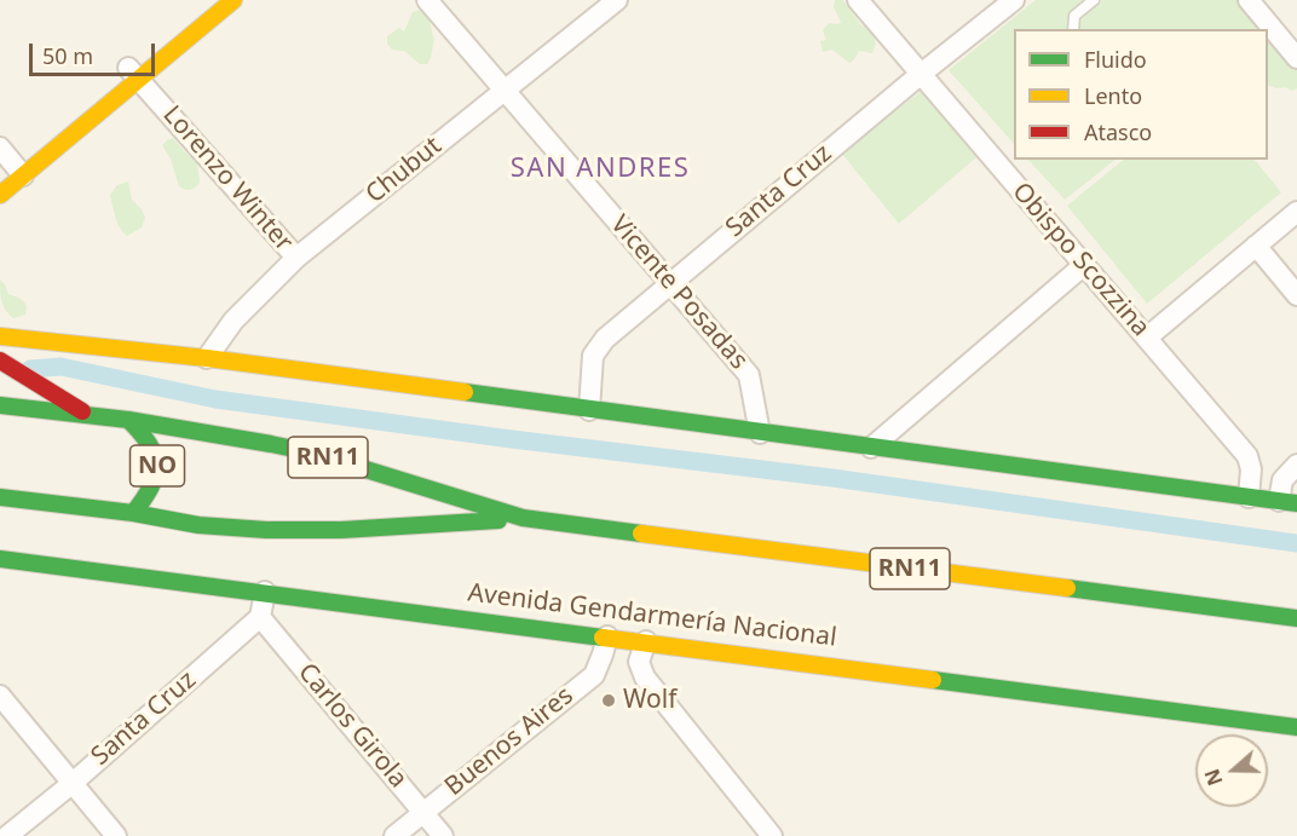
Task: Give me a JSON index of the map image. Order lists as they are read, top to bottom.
{
  "streets": {
    "main road": ["RN11", "NO", "Avenida Gendarmería Nacional"],
    "street": [
      "Chubut",
      "Lorenzo Winter",
      "Santa Cruz",
      "Obispo Scozzina",
      "Vicente Posadas",
      "Carlos Girola",
      "Buenos Aires"
    ]
  },
  "crossings": [
    ["Chubut", "Lorenzo Winter"],
    ["Chubut", "Vicente Posadas"],
    ["Santa Cruz", "Obispo Scozzina"],
    ["Santa Cruz", "Vicente Posadas"],
    ["Santa Cruz", "Carlos Girola"],
    ["RN11", "NO"],
    ["Avenida Gendarmería Nacional", "Buenos Aires"],
    ["Carlos Girola", "Buenos Aires"]
  ],
  "districts": ["SAN ANDRES"],
  "places": ["Wolf"],
  "legend": ["Fluido", "Lento", "Atasco"],
  "scale_bar": "50 m",
  "north": "left"
}
